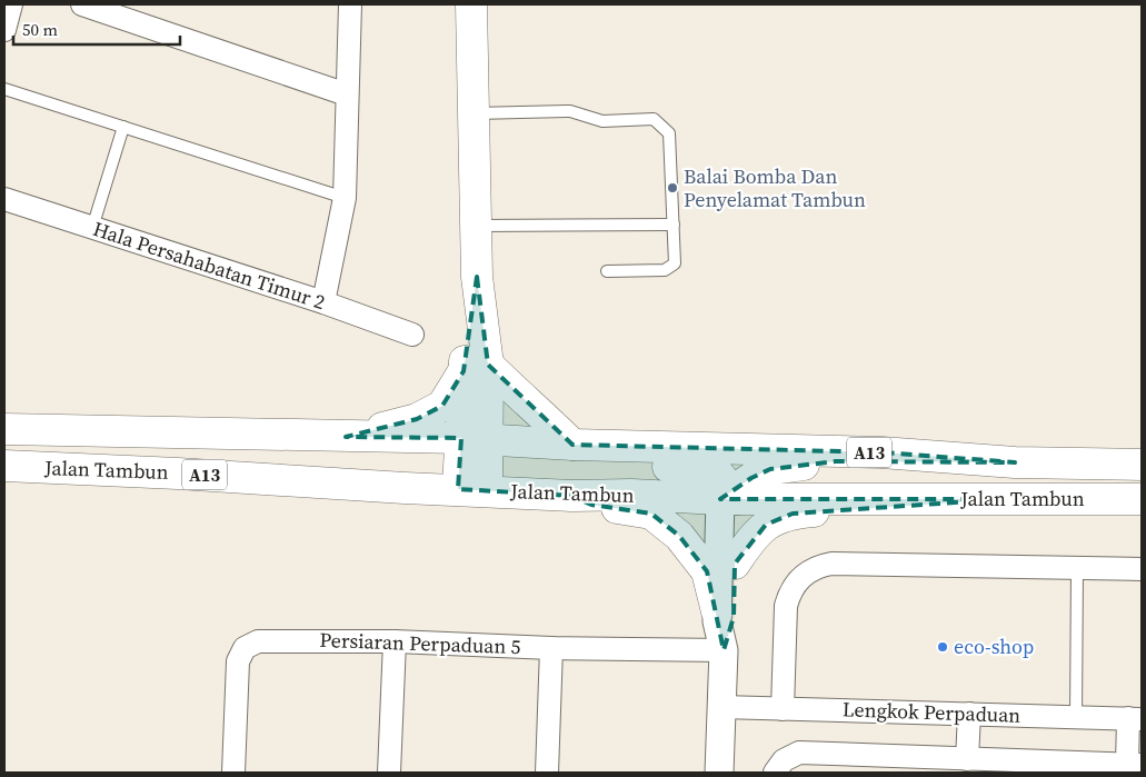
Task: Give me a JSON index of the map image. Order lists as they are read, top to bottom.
{
  "streets": {
    "main road": ["A13", "Jalan Tambun"],
    "street": ["Hala Persahabatan Timur 2", "Persiaran Perpaduan 5", "Lengkok Perpaduan"]
  },
  "places": ["Balai Bomba Dan Penyelamat Tambun", "eco-shop"],
  "scale_bar": "50 m"
}
